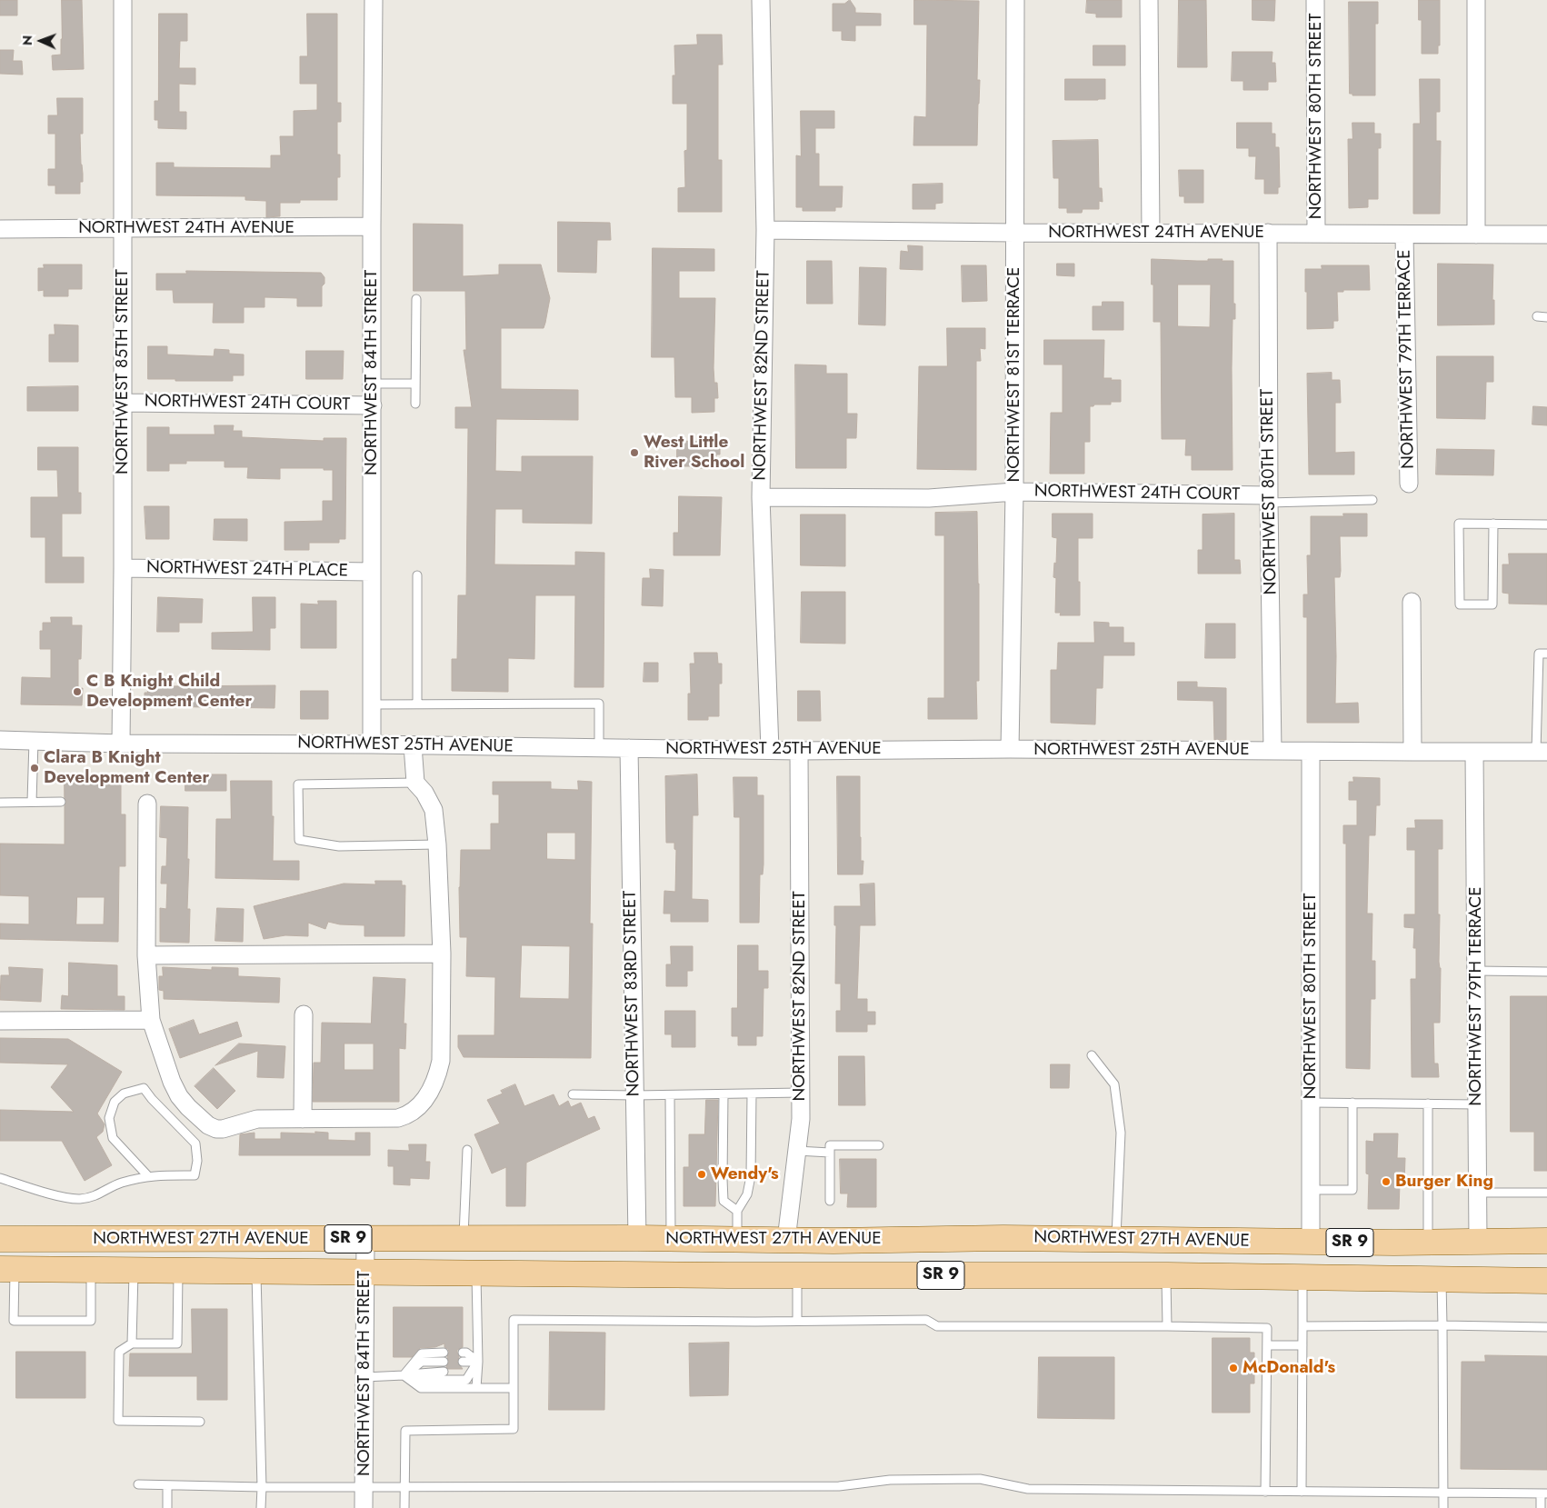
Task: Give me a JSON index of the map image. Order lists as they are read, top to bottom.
{
  "streets": {
    "main road": ["NORTHWEST 27TH AVENUE", "SR 9"],
    "street": [
      "NORTHWEST 80TH STREET",
      "NORTHWEST 24TH AVENUE",
      "NORTHWEST 79TH TERRACE",
      "NORTHWEST 85TH STREET",
      "NORTHWEST 84TH STREET",
      "NORTHWEST 81ST TERRACE",
      "NORTHWEST 82ND STREET",
      "NORTHWEST 24TH COURT",
      "NORTHWEST 24TH PLACE",
      "NORTHWEST 25TH AVENUE",
      "NORTHWEST 83RD STREET"
    ]
  },
  "crossings": [
    ["NORTHWEST 80TH STREET", "NORTHWEST 24TH AVENUE"],
    ["NORTHWEST 80TH STREET", "NORTHWEST 24TH COURT"],
    ["NORTHWEST 80TH STREET", "NORTHWEST 25TH AVENUE"],
    ["NORTHWEST 80TH STREET", "NORTHWEST 27TH AVENUE"],
    ["NORTHWEST 24TH AVENUE", "NORTHWEST 79TH TERRACE"],
    ["NORTHWEST 24TH AVENUE", "NORTHWEST 85TH STREET"],
    ["NORTHWEST 24TH AVENUE", "NORTHWEST 84TH STREET"],
    ["NORTHWEST 24TH AVENUE", "NORTHWEST 81ST TERRACE"],
    ["NORTHWEST 24TH AVENUE", "NORTHWEST 82ND STREET"],
    ["NORTHWEST 79TH TERRACE", "NORTHWEST 25TH AVENUE"],
    ["NORTHWEST 79TH TERRACE", "NORTHWEST 27TH AVENUE"],
    ["NORTHWEST 85TH STREET", "NORTHWEST 24TH COURT"],
    ["NORTHWEST 85TH STREET", "NORTHWEST 24TH PLACE"],
    ["NORTHWEST 85TH STREET", "NORTHWEST 25TH AVENUE"],
    ["NORTHWEST 84TH STREET", "NORTHWEST 24TH COURT"],
    ["NORTHWEST 84TH STREET", "NORTHWEST 24TH PLACE"],
    ["NORTHWEST 84TH STREET", "NORTHWEST 25TH AVENUE"],
    ["NORTHWEST 84TH STREET", "NORTHWEST 27TH AVENUE"],
    ["NORTHWEST 81ST TERRACE", "NORTHWEST 24TH COURT"],
    ["NORTHWEST 81ST TERRACE", "NORTHWEST 25TH AVENUE"],
    ["NORTHWEST 82ND STREET", "NORTHWEST 24TH COURT"],
    ["NORTHWEST 82ND STREET", "NORTHWEST 25TH AVENUE"],
    ["NORTHWEST 82ND STREET", "NORTHWEST 27TH AVENUE"],
    ["NORTHWEST 25TH AVENUE", "NORTHWEST 83RD STREET"],
    ["NORTHWEST 83RD STREET", "NORTHWEST 27TH AVENUE"]
  ],
  "places": [
    "West Little River School",
    "C B Knight Child Development Center",
    "Clara B Knight Development Center",
    "Wendy's",
    "Burger King",
    "McDonald's"
  ],
  "north": "left"
}
